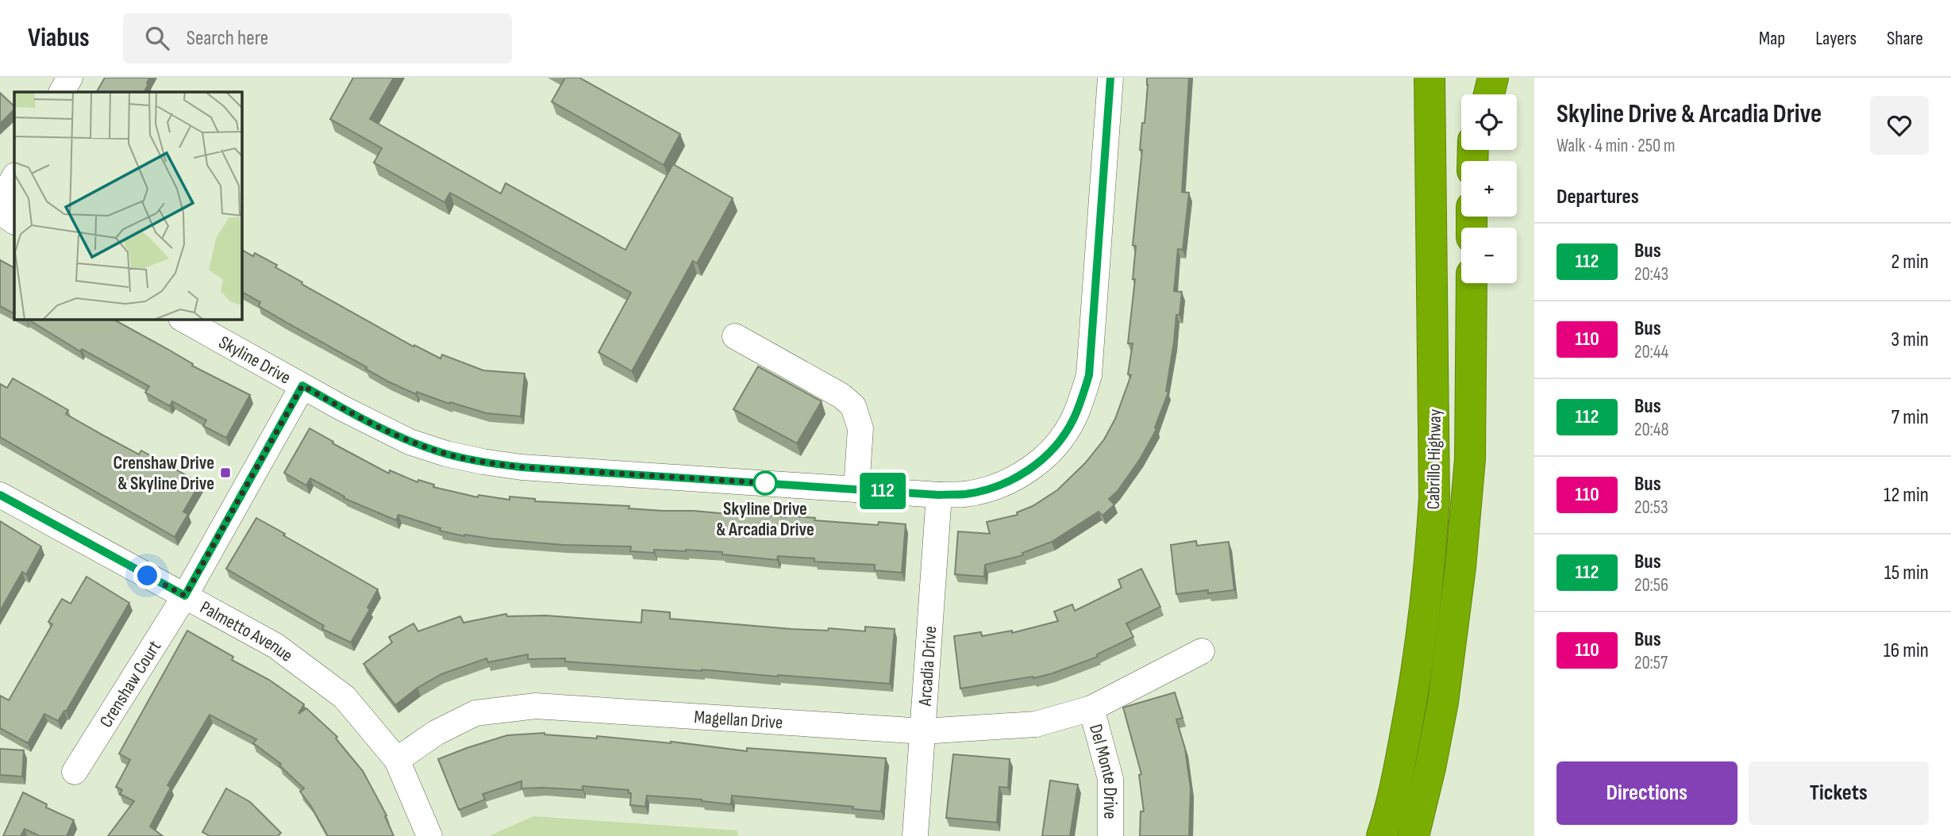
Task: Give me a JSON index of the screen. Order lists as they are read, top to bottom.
{
  "streets": {
    "highway": ["Cabrillo Highway"],
    "street": [
      "Skyline Drive",
      "Palmetto Avenue",
      "Arcadia Drive",
      "Crenshaw Court",
      "Magellan Drive",
      "Del Monte Drive"
    ]
  },
  "crossings": [
    ["Skyline Drive", "Arcadia Drive"],
    ["Skyline Drive", "Crenshaw Court"],
    ["Palmetto Avenue", "Crenshaw Court"],
    ["Palmetto Avenue", "Magellan Drive"],
    ["Arcadia Drive", "Magellan Drive"],
    ["Magellan Drive", "Del Monte Drive"]
  ],
  "places": {
    "transit": ["Crenshaw Drive & Skyline Drive"],
    "other": ["Skyline Drive & Arcadia Drive"]
  },
  "lines": ["bus line 112"],
  "page": {
    "header": "Viabus",
    "search": "Search here",
    "nav": ["Map", "Layers", "Share"],
    "on_map": "112",
    "heading": [
      ["Skyline Drive & Arcadia Drive", "Walk · 4 min · 250 m"],
      "Departures"
    ],
    "map_buttons": ["+", "−"],
    "list": [
      {
        "mark": "112",
        "name": "Bus",
        "note": "20:43",
        "value": "2 min"
      },
      {
        "mark": "110",
        "name": "Bus",
        "note": "20:44",
        "value": "3 min"
      },
      {
        "mark": "112",
        "name": "Bus",
        "note": "20:48",
        "value": "7 min"
      },
      {
        "mark": "110",
        "name": "Bus",
        "note": "20:53",
        "value": "12 min"
      },
      {
        "mark": "112",
        "name": "Bus",
        "note": "20:56",
        "value": "15 min"
      },
      {
        "mark": "110",
        "name": "Bus",
        "note": "20:57",
        "value": "16 min"
      }
    ],
    "buttons": ["Directions", "Tickets"]
  }
}
